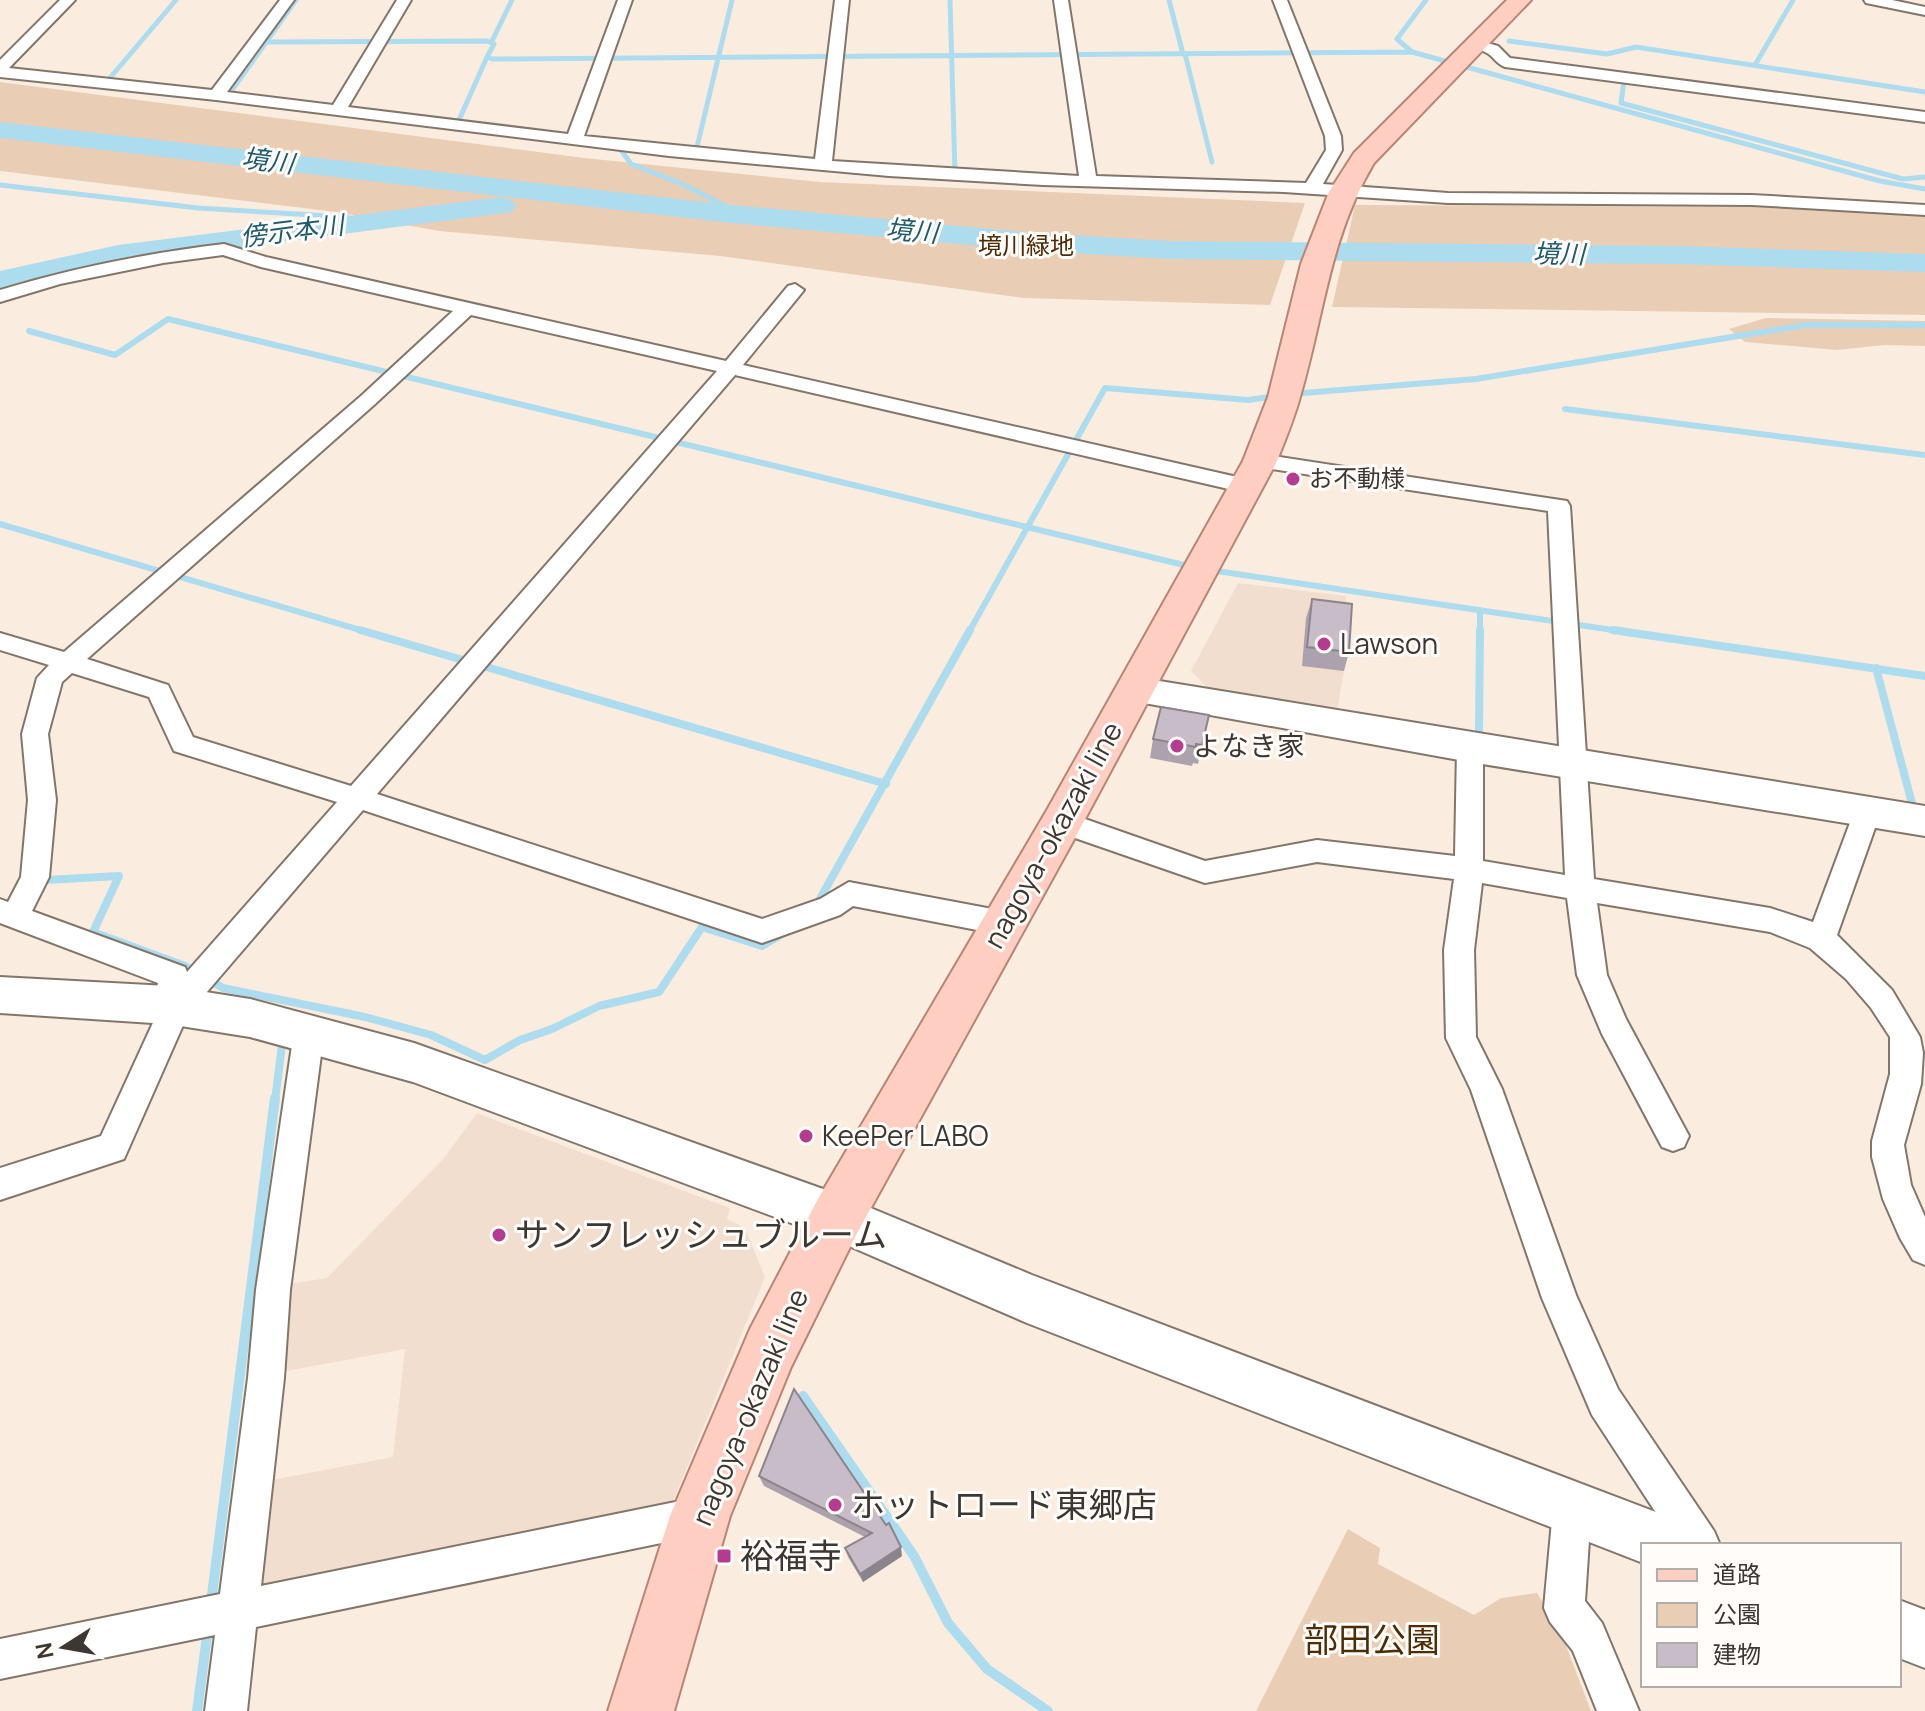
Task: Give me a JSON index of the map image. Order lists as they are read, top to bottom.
{
  "streets": {
    "main road": ["nagoya-okazaki line"]
  },
  "water": ["境川", "傍示本川"],
  "parks": ["境川緑地", "部田公園"],
  "places": {
    "other": [
      "お不動様",
      "Lawson",
      "よなき家",
      "KeePer LABO",
      "サンフレッシュブルーム",
      "ホットロード東郷店"
    ],
    "transit": ["裕福寺"]
  },
  "legend": ["道路", "公園", "建物"],
  "north": "left"
}
